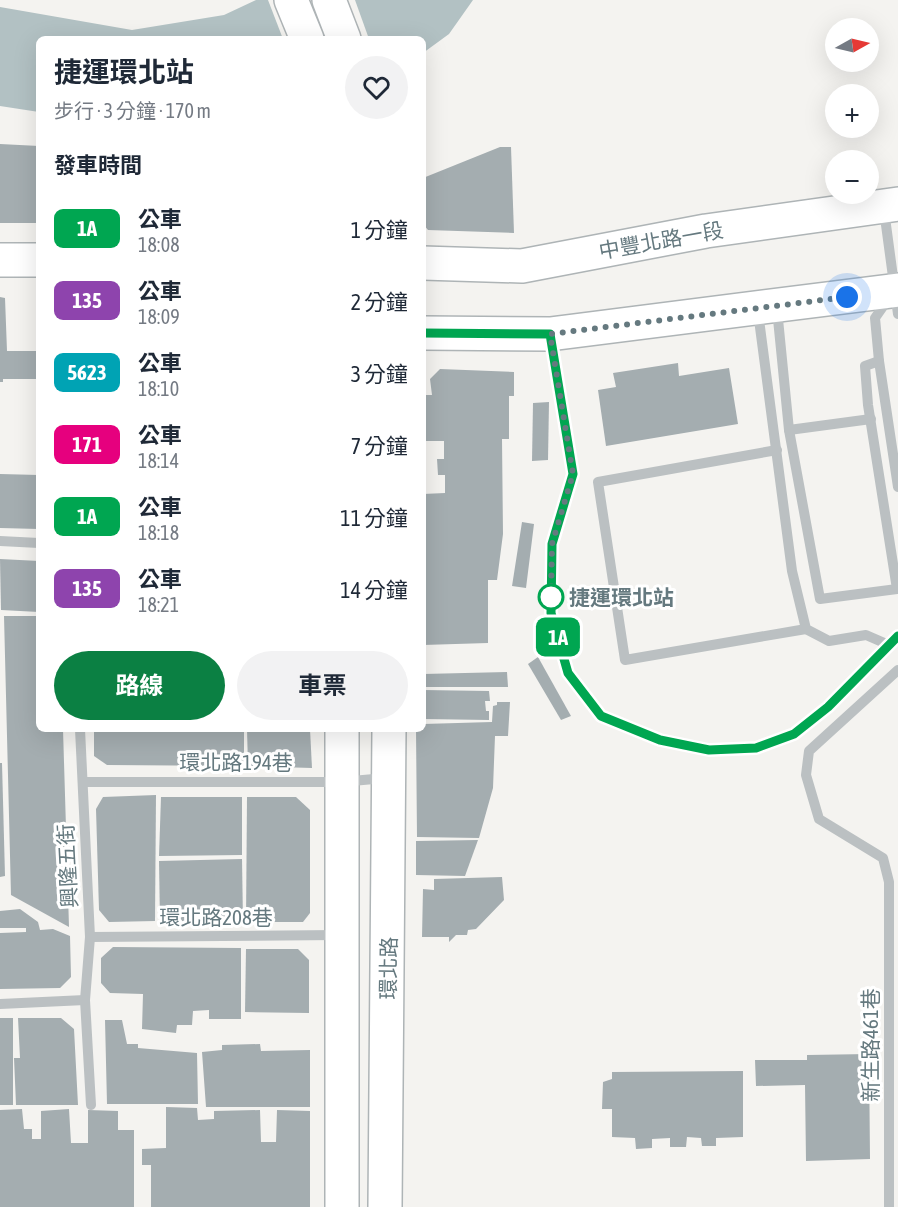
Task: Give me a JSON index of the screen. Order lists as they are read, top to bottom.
{
  "streets": {
    "main road": ["中豐北路一段", "環北路"],
    "lane": [
      "環北路194巷",
      "興隆五街",
      "環北路208巷",
      "新生路461巷"
    ]
  },
  "crossings": [
    ["環北路194巷", "興隆五街"],
    ["環北路194巷", "環北路"],
    ["興隆五街", "環北路208巷"]
  ],
  "places": ["捷運環北站"],
  "lines": ["bus line 1A"],
  "north": "right",
  "page": {
    "on_map": "1A",
    "map_buttons": ["+", "−"],
    "heading": [
      ["捷運環北站", "步行 · 3 分鐘 · 170 m"],
      "發車時間"
    ],
    "list": [
      {
        "mark": "1A",
        "name": "公車",
        "note": "18:08",
        "value": "1 分鐘"
      },
      {
        "mark": "135",
        "name": "公車",
        "note": "18:09",
        "value": "2 分鐘"
      },
      {
        "mark": "5623",
        "name": "公車",
        "note": "18:10",
        "value": "3 分鐘"
      },
      {
        "mark": "171",
        "name": "公車",
        "note": "18:14",
        "value": "7 分鐘"
      },
      {
        "mark": "1A",
        "name": "公車",
        "note": "18:18",
        "value": "11 分鐘"
      },
      {
        "mark": "135",
        "name": "公車",
        "note": "18:21",
        "value": "14 分鐘"
      }
    ],
    "buttons": ["路線", "車票"]
  }
}
